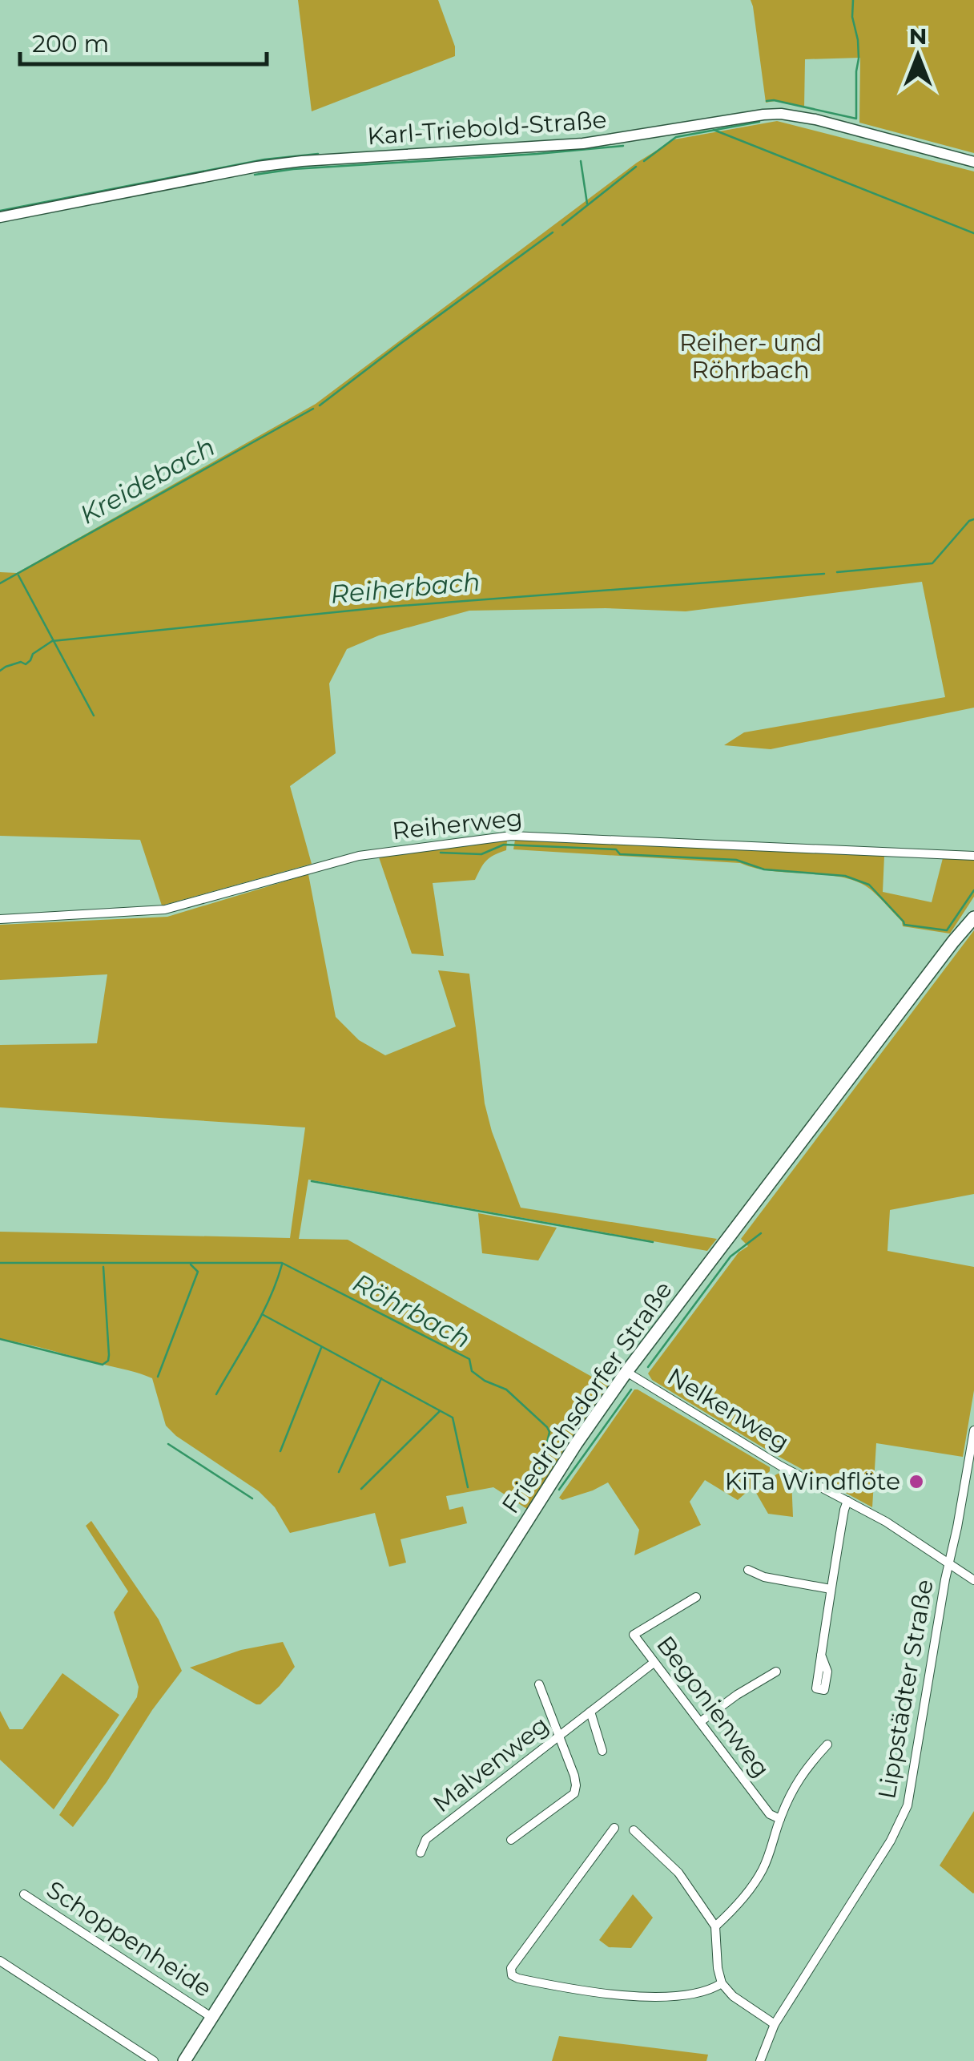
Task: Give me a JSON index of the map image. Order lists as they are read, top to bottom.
{
  "streets": {
    "main road": ["Friedrichsdorfer Straße"],
    "street": [
      "Karl-Triebold-Straße",
      "Reiherweg",
      "Nelkenweg",
      "Lippstädter Straße",
      "Begonienweg",
      "Malvenweg",
      "Schoppenheide"
    ]
  },
  "crossings": [
    ["Friedrichsdorfer Straße", "Nelkenweg"],
    ["Friedrichsdorfer Straße", "Schoppenheide"],
    ["Nelkenweg", "Lippstädter Straße"],
    ["Begonienweg", "Malvenweg"]
  ],
  "water": ["Kreidebach", "Reiherbach", "Röhrbach"],
  "parks": ["Reiher- und Röhrbach"],
  "places": ["KiTa Windflöte"],
  "scale_bar": "200 m",
  "north": "top"
}
